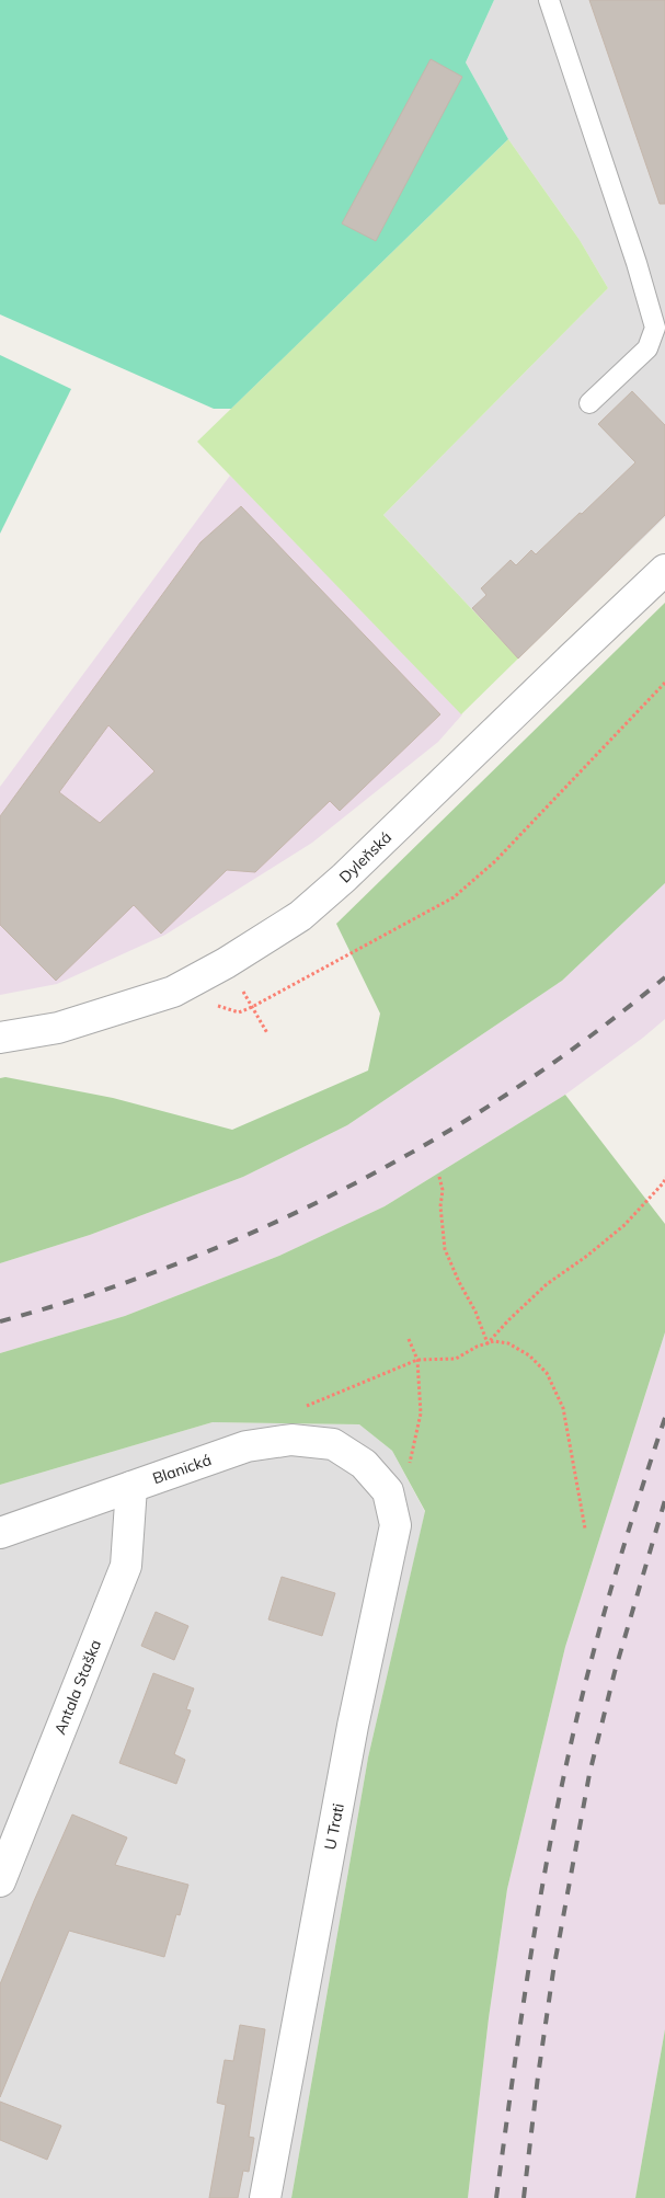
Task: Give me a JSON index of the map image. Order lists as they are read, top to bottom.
{
  "streets": {
    "street": [
      "Dyleňská",
      "Blanická",
      "Antala Staška",
      "U Trati"
    ]
  },
  "crossings": [
    ["Blanická", "Antala Staška"],
    ["Blanická", "U Trati"]
  ]
}
